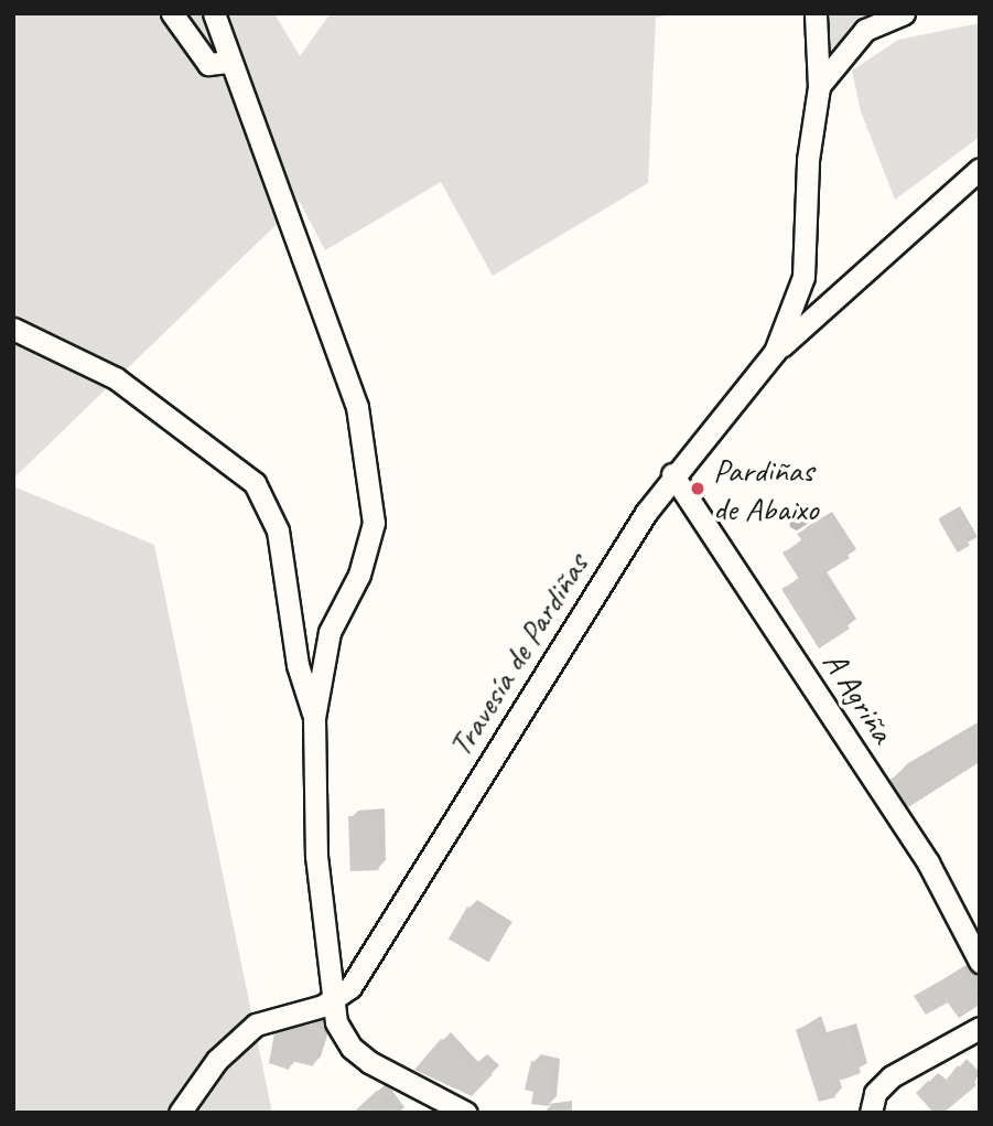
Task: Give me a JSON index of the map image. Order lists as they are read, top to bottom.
{
  "streets": {
    "street": ["Travesía de Pardiñas", "A Agriña"]
  },
  "crossings": [
    ["Travesía de Pardiñas", "A Agriña"]
  ],
  "places": ["Pardiñas de Abaixo"]
}
